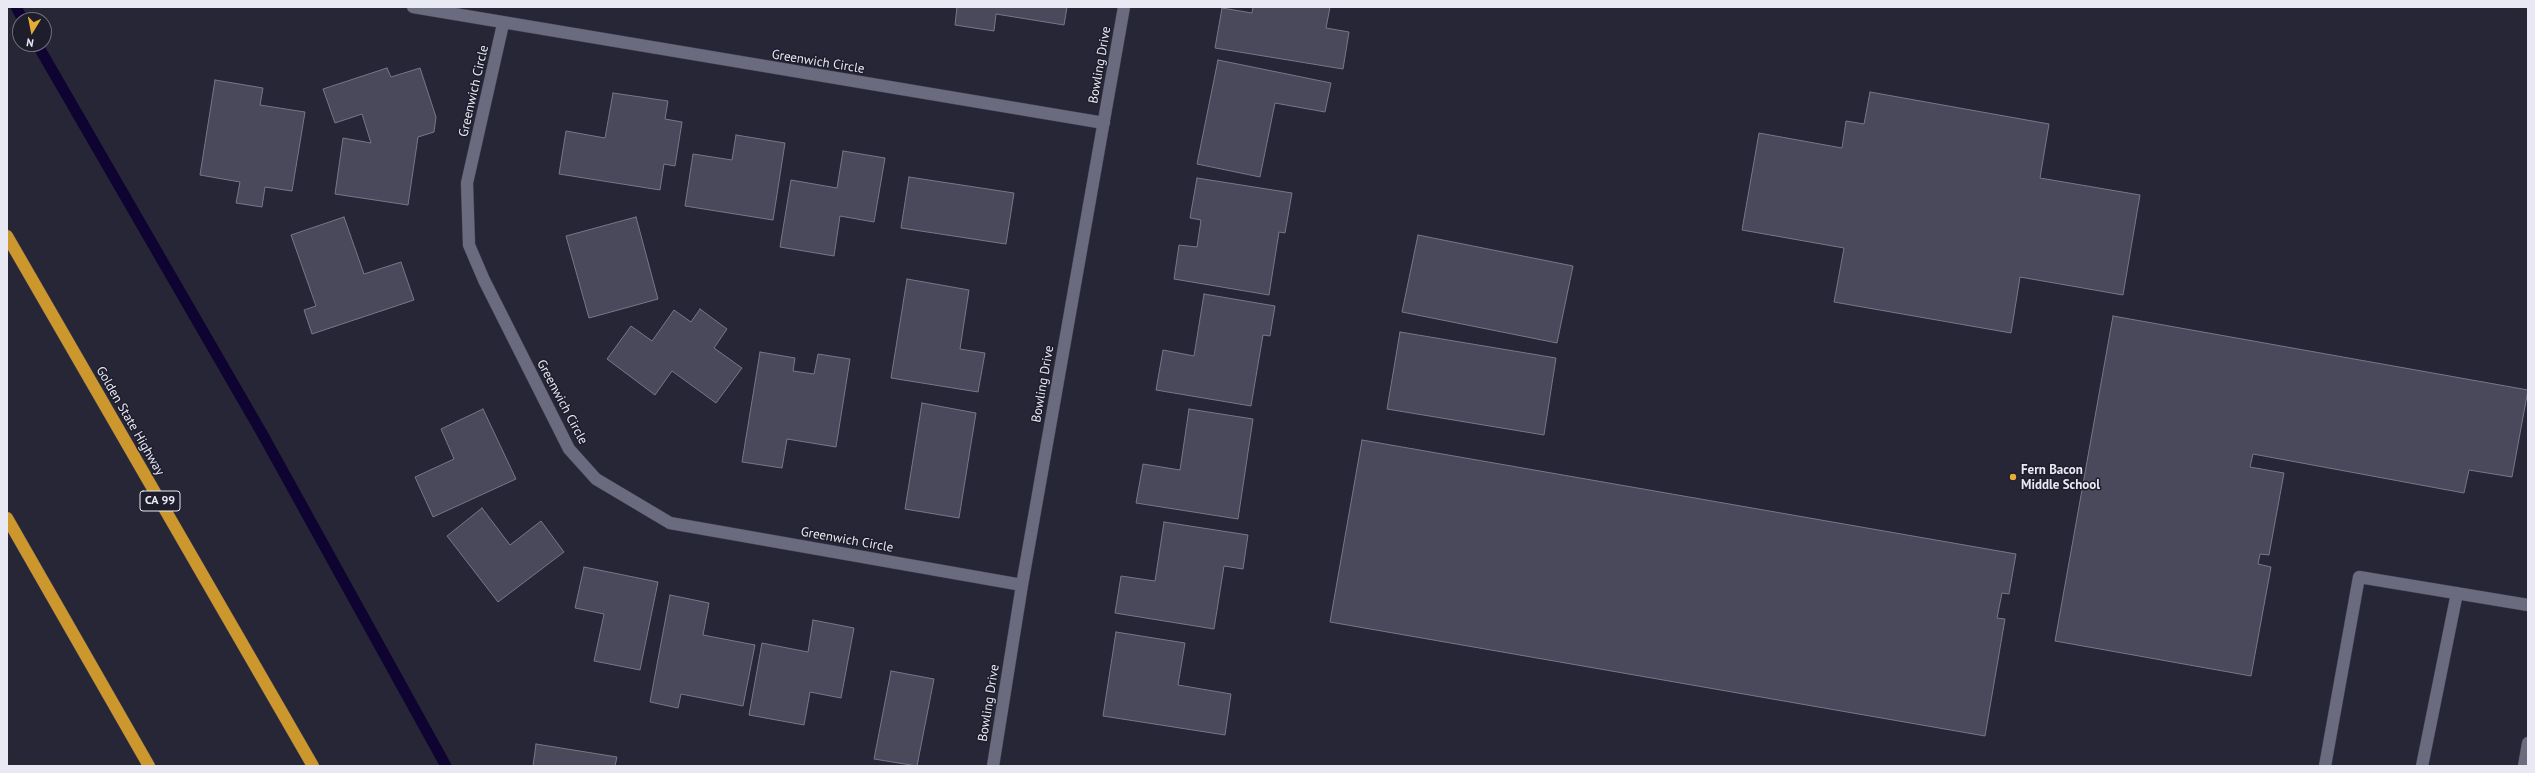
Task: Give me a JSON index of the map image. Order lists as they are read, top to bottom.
{
  "streets": {
    "highway": ["Golden State Highway", "CA 99"],
    "street": ["Greenwich Circle", "Bowling Drive"]
  },
  "crossings": [
    ["Greenwich Circle", "Bowling Drive"]
  ],
  "places": ["Fern Bacon Middle School"],
  "north": "bottom"
}
